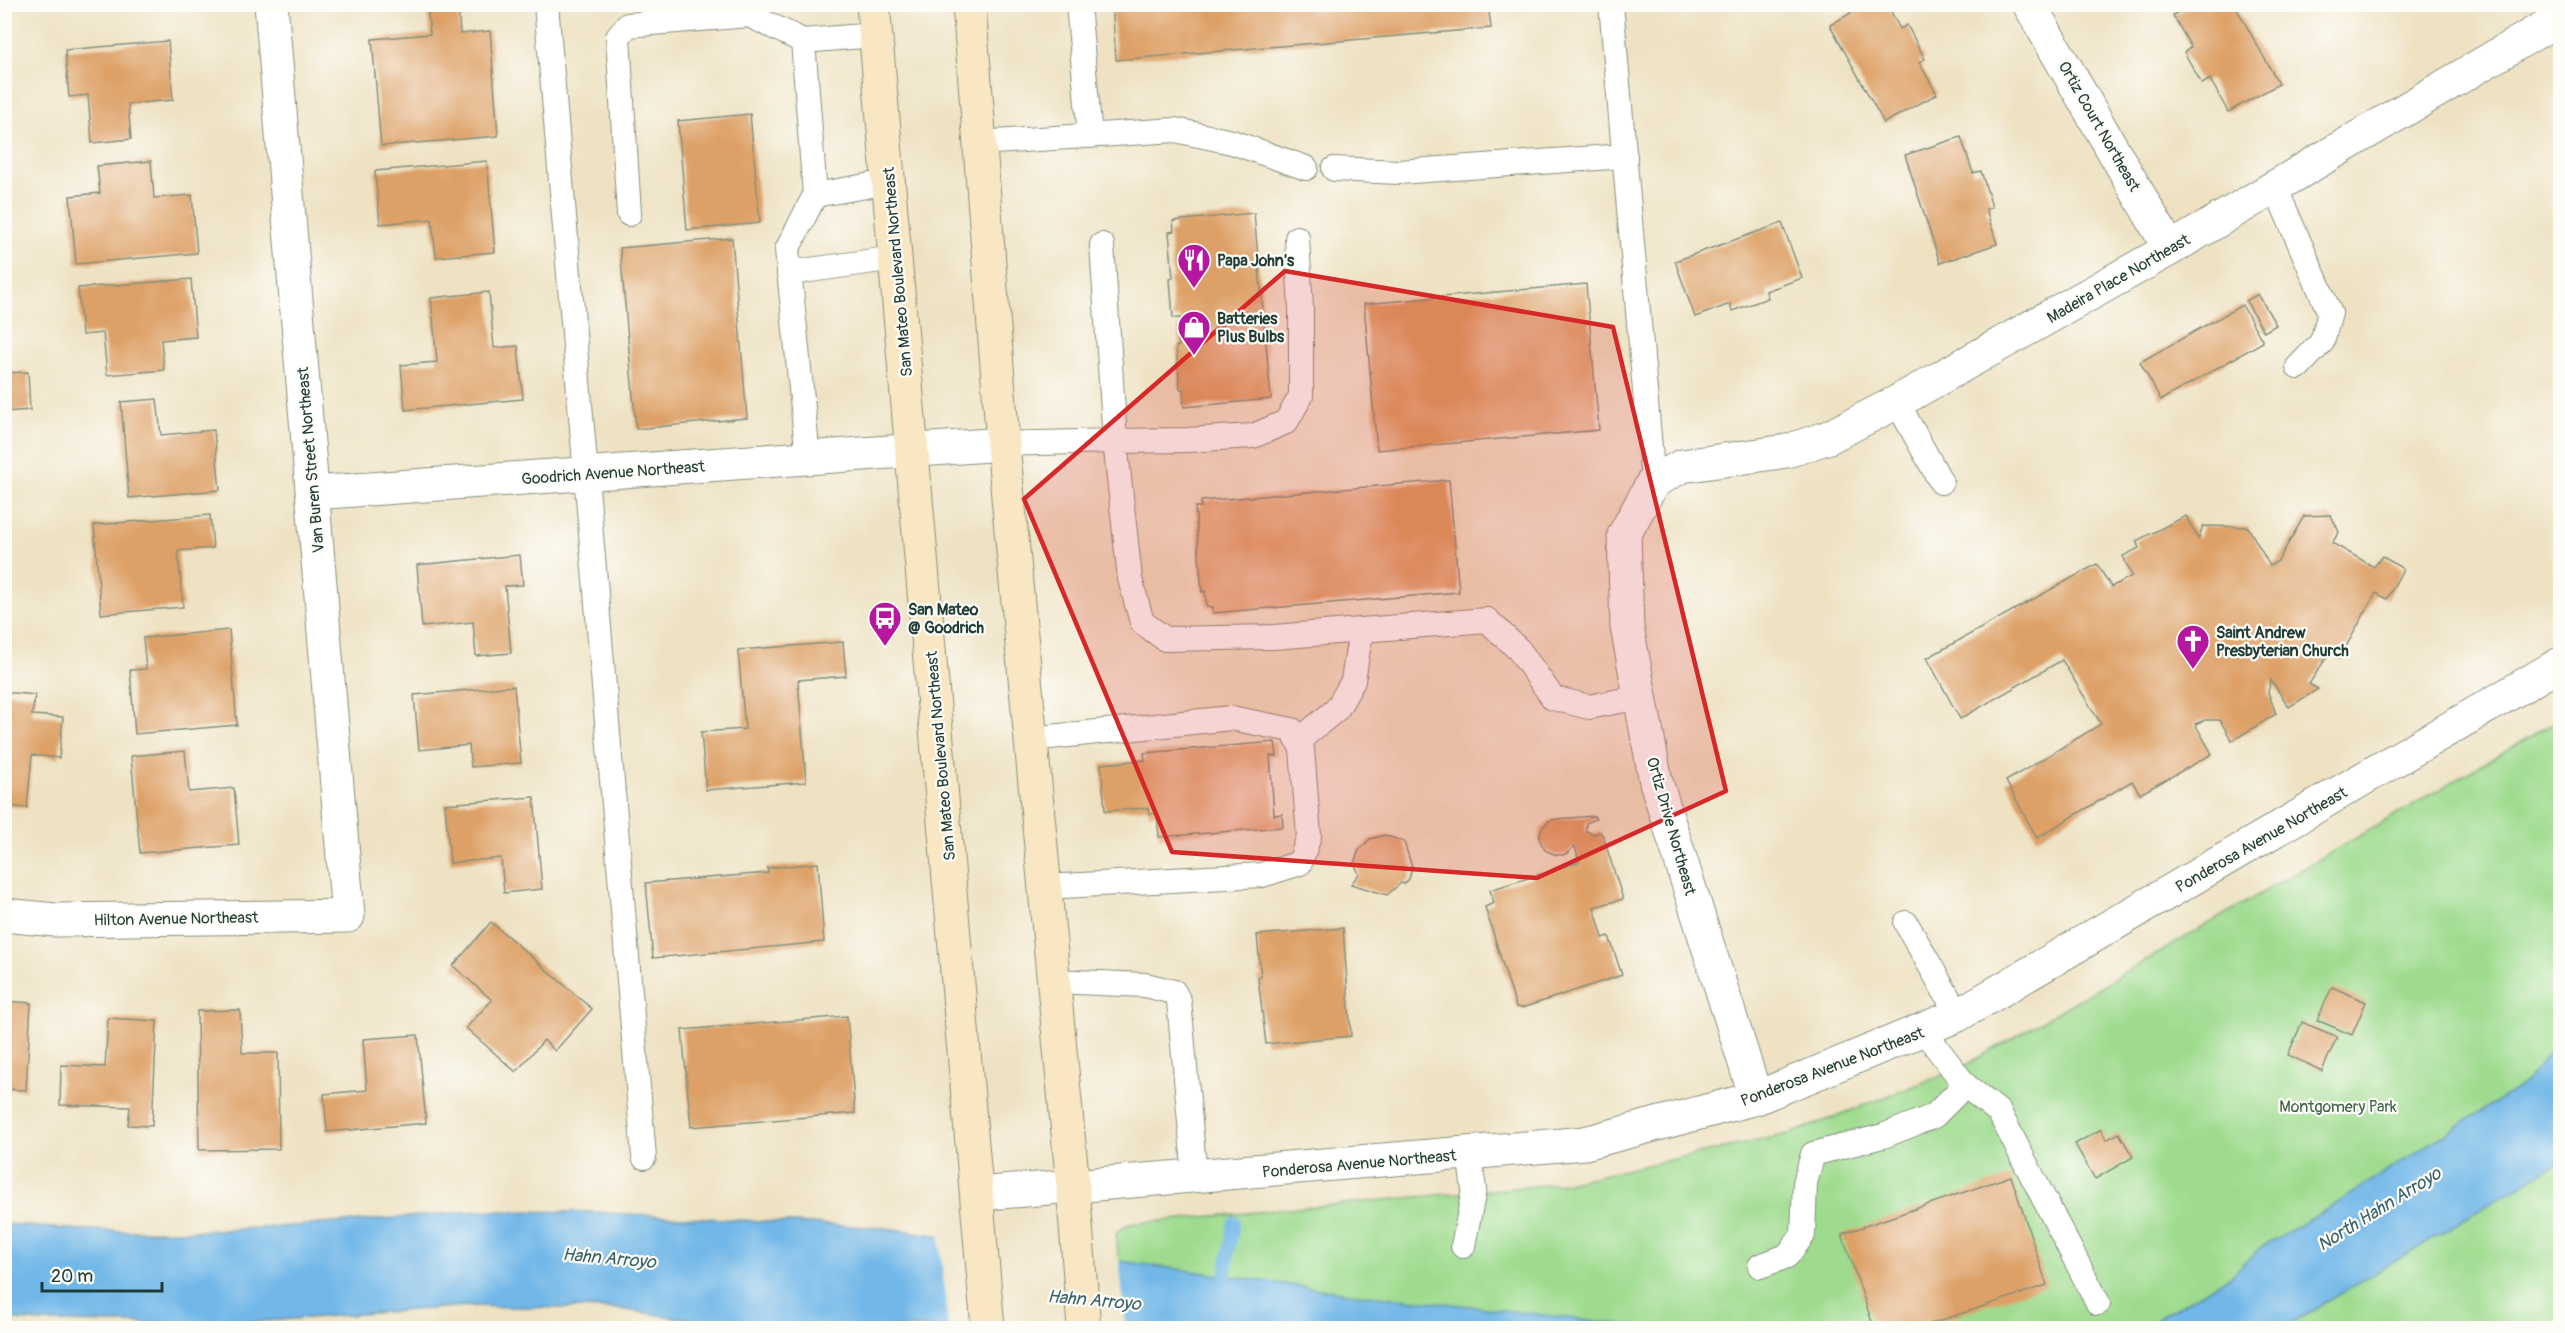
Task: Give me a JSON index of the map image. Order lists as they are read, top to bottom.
{
  "streets": {
    "main road": ["San Mateo Boulevard Northeast"],
    "street": [
      "Ortiz Court Northeast",
      "Madeira Place Northeast",
      "Van Buren Street Northeast",
      "Goodrich Avenue Northeast",
      "Ortiz Drive Northeast",
      "Ponderosa Avenue Northeast",
      "Hilton Avenue Northeast"
    ]
  },
  "crossings": [
    ["Ortiz Court Northeast", "Madeira Place Northeast"],
    ["San Mateo Boulevard Northeast", "Goodrich Avenue Northeast"],
    ["San Mateo Boulevard Northeast", "Ponderosa Avenue Northeast"],
    ["Madeira Place Northeast", "Ortiz Drive Northeast"],
    ["Van Buren Street Northeast", "Goodrich Avenue Northeast"],
    ["Van Buren Street Northeast", "Hilton Avenue Northeast"],
    ["Ortiz Drive Northeast", "Ponderosa Avenue Northeast"]
  ],
  "water": ["North Hahn Arroyo", "Hahn Arroyo"],
  "parks": ["Montgomery Park"],
  "places": {
    "restaurant": ["Papa John's"],
    "shop": ["Batteries Plus Bulbs"],
    "bus stop": ["San Mateo @ Goodrich"],
    "church": ["Saint Andrew Presbyterian Church"]
  },
  "scale_bar": "20 m"
}
